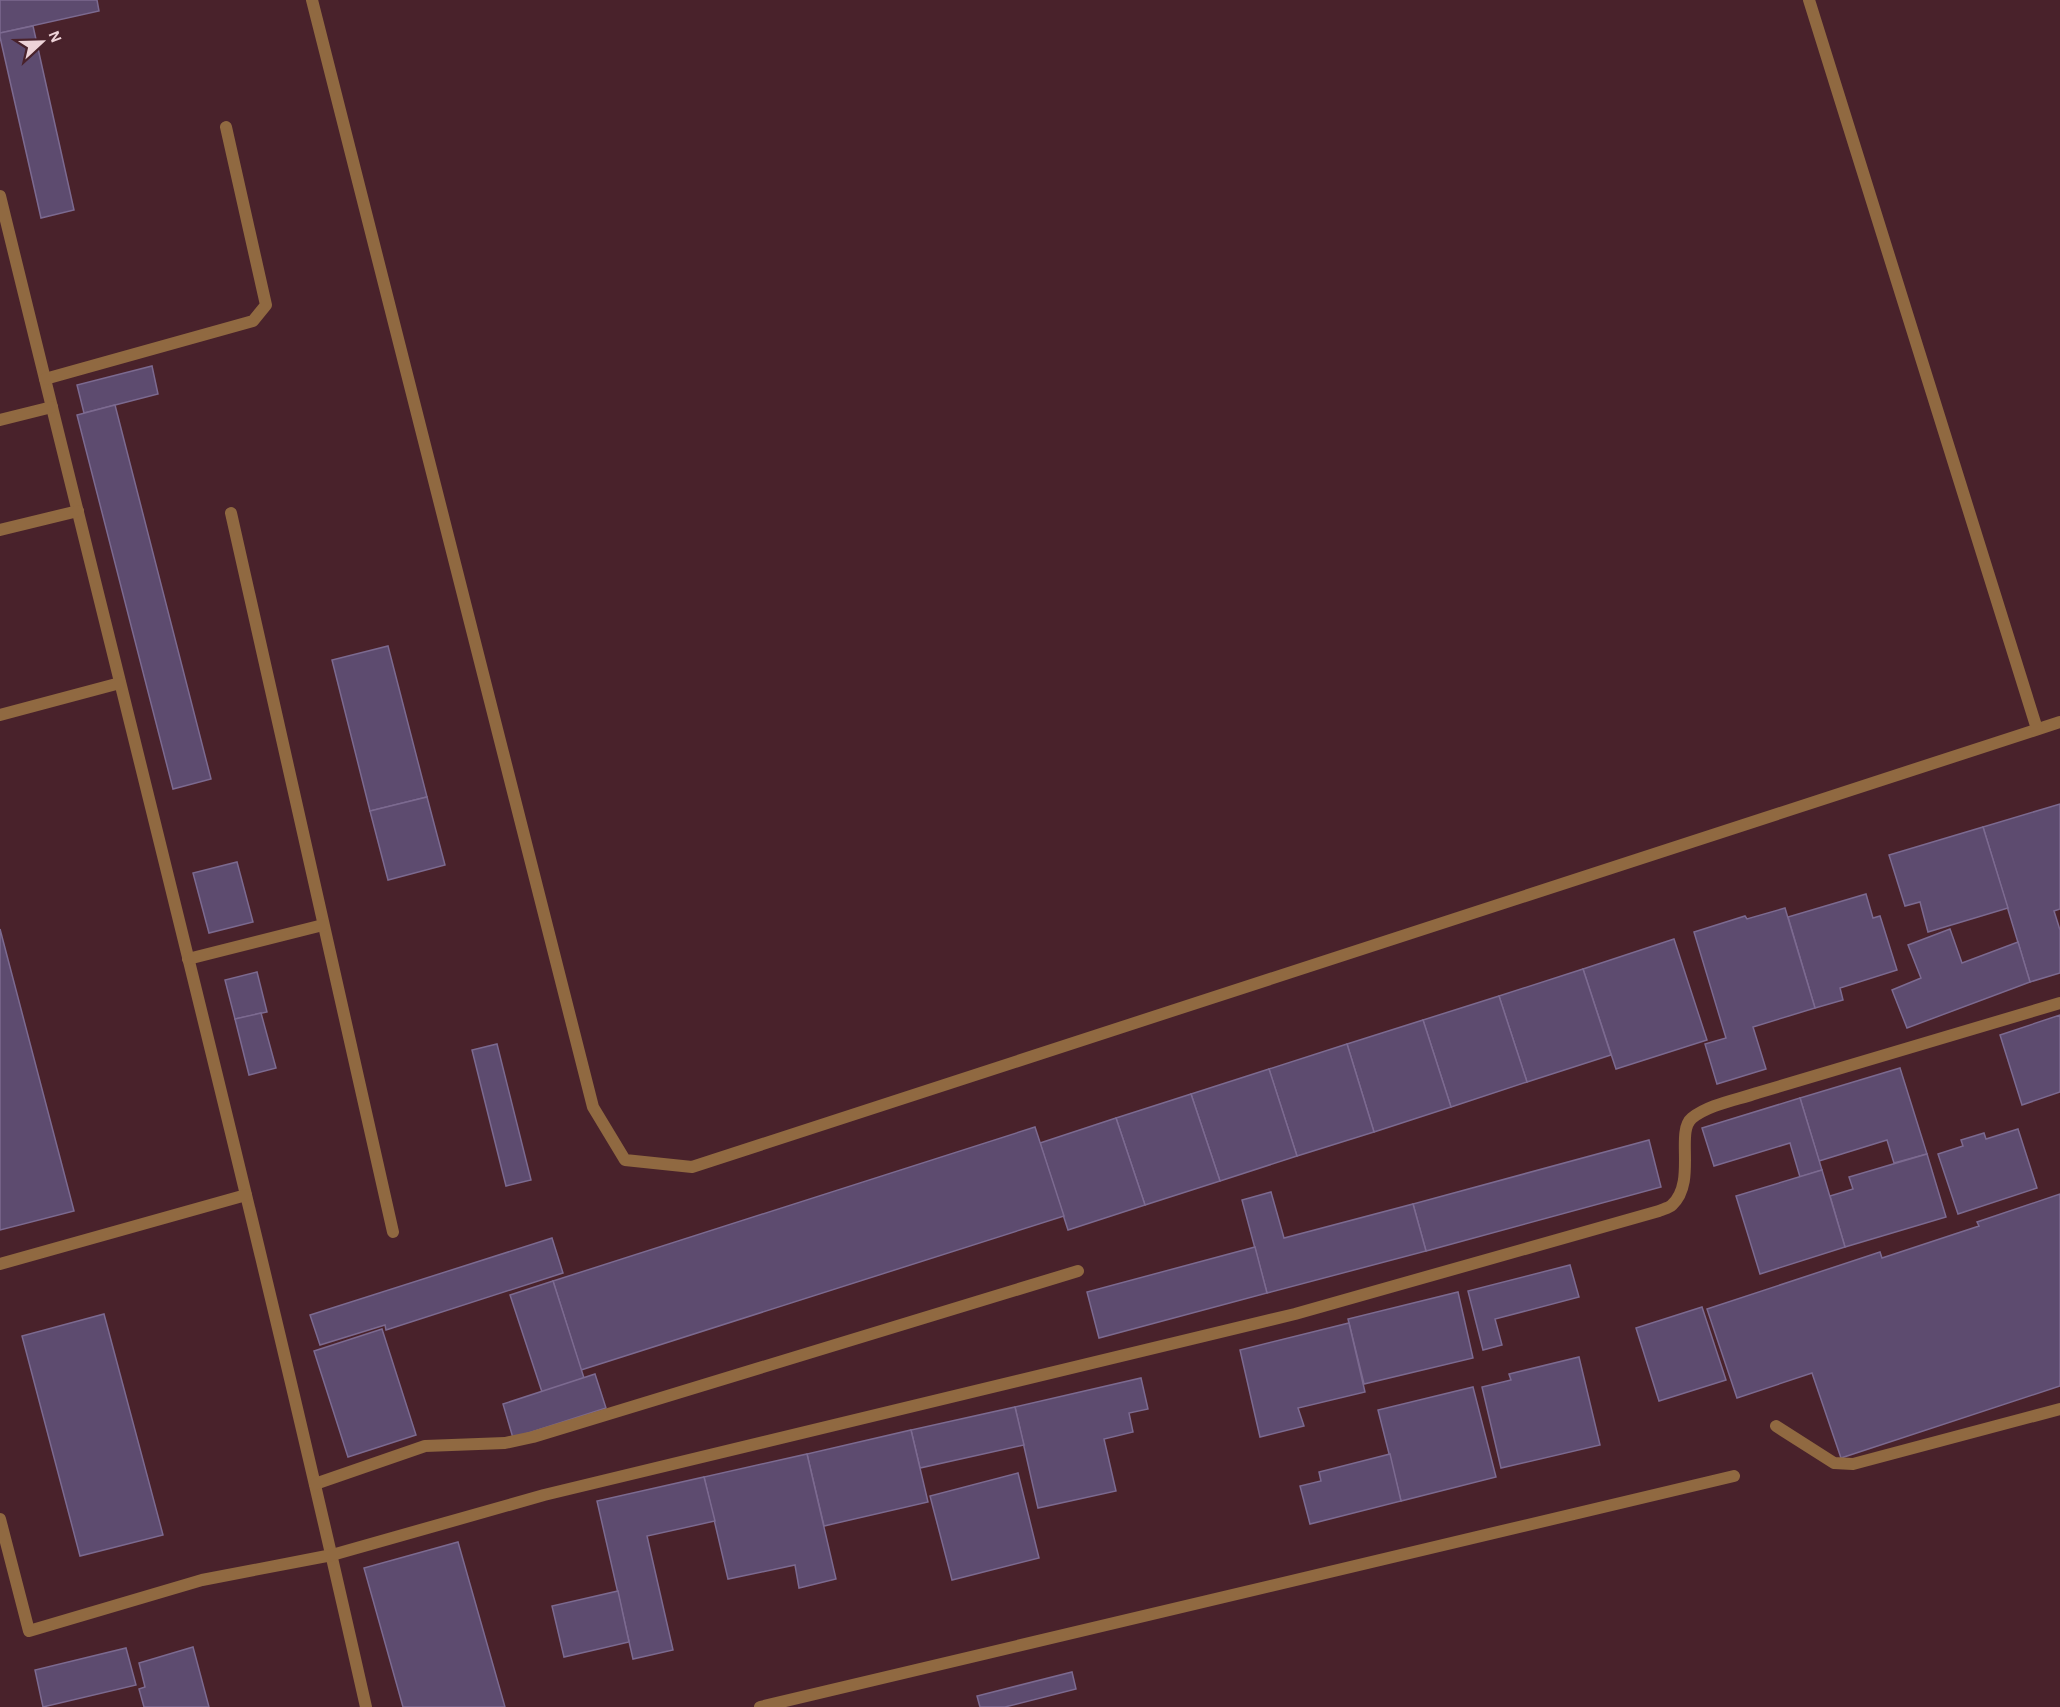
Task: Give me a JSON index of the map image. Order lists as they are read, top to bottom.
{
  "north": "right"
}
